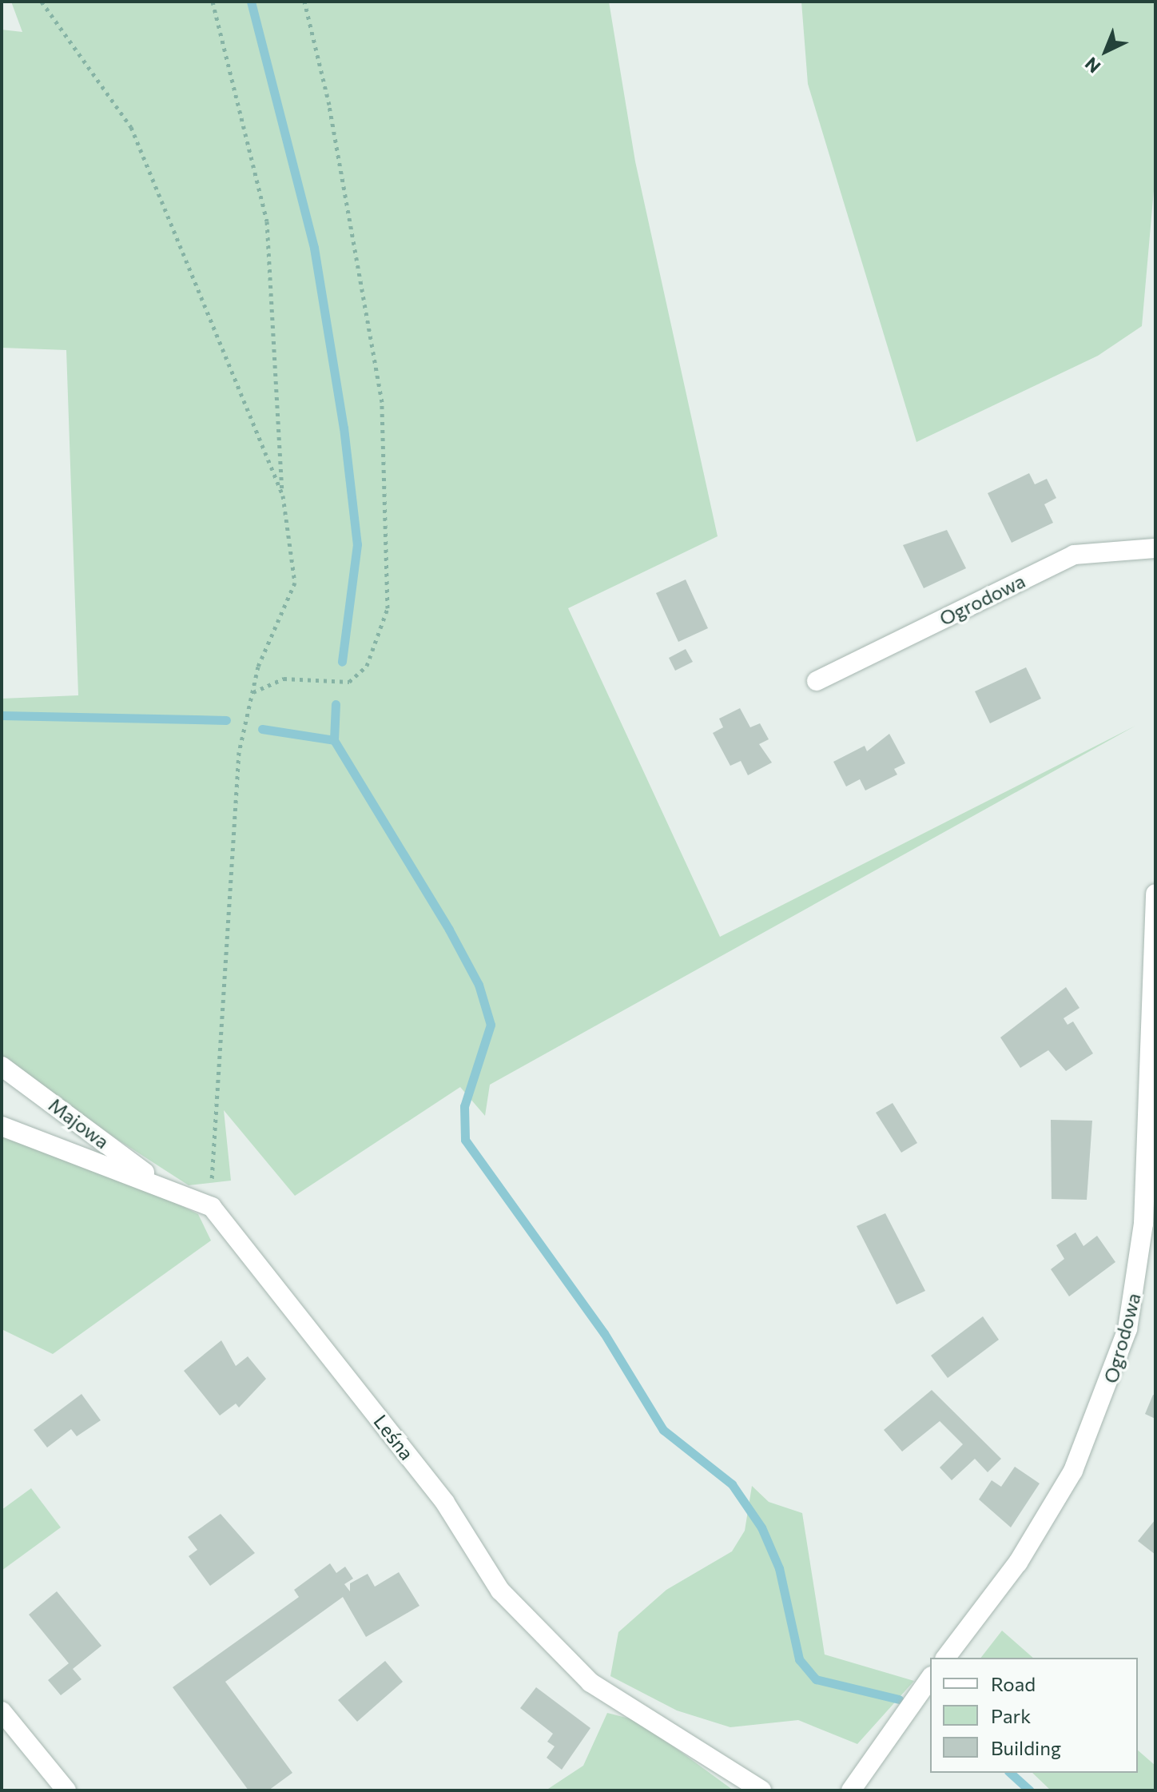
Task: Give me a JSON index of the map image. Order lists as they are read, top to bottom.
{
  "streets": {
    "street": ["Ogrodowa", "Majowa", "Leśna"]
  },
  "crossings": [
    ["Majowa", "Leśna"]
  ],
  "legend": ["Road", "Park", "Building"],
  "north": "bottom left"
}
